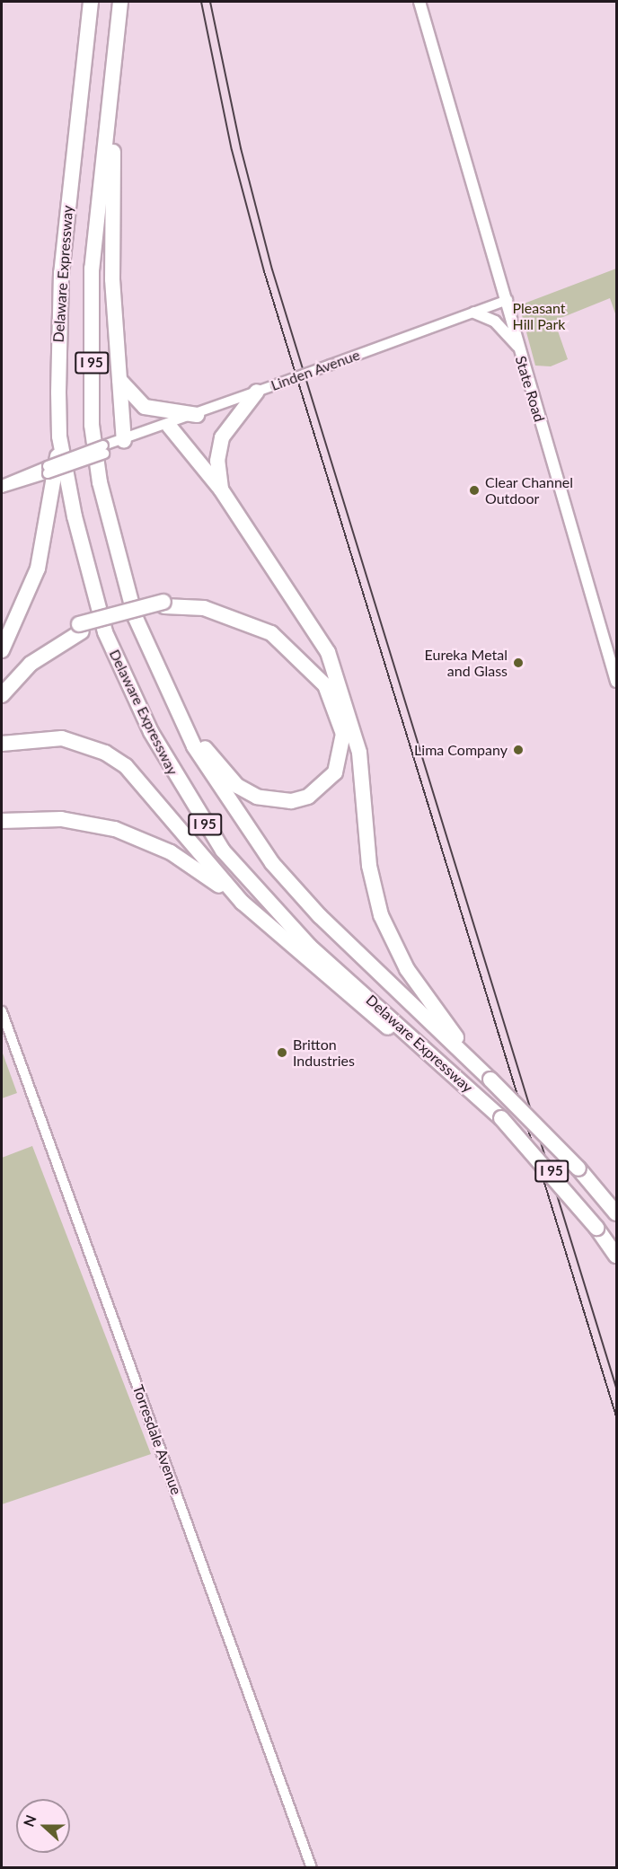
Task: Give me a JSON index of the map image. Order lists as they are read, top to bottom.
{
  "streets": {
    "highway": ["Delaware Expressway", "I 95"],
    "main road": ["State Road"],
    "street": ["Linden Avenue", "Torresdale Avenue"]
  },
  "crossings": [
    ["Linden Avenue", "State Road"]
  ],
  "parks": ["Pleasant Hill Park"],
  "places": [
    "Clear Channel Outdoor",
    "Eureka Metal and Glass",
    "Lima Company",
    "Britton Industries"
  ],
  "north": "left"
}
